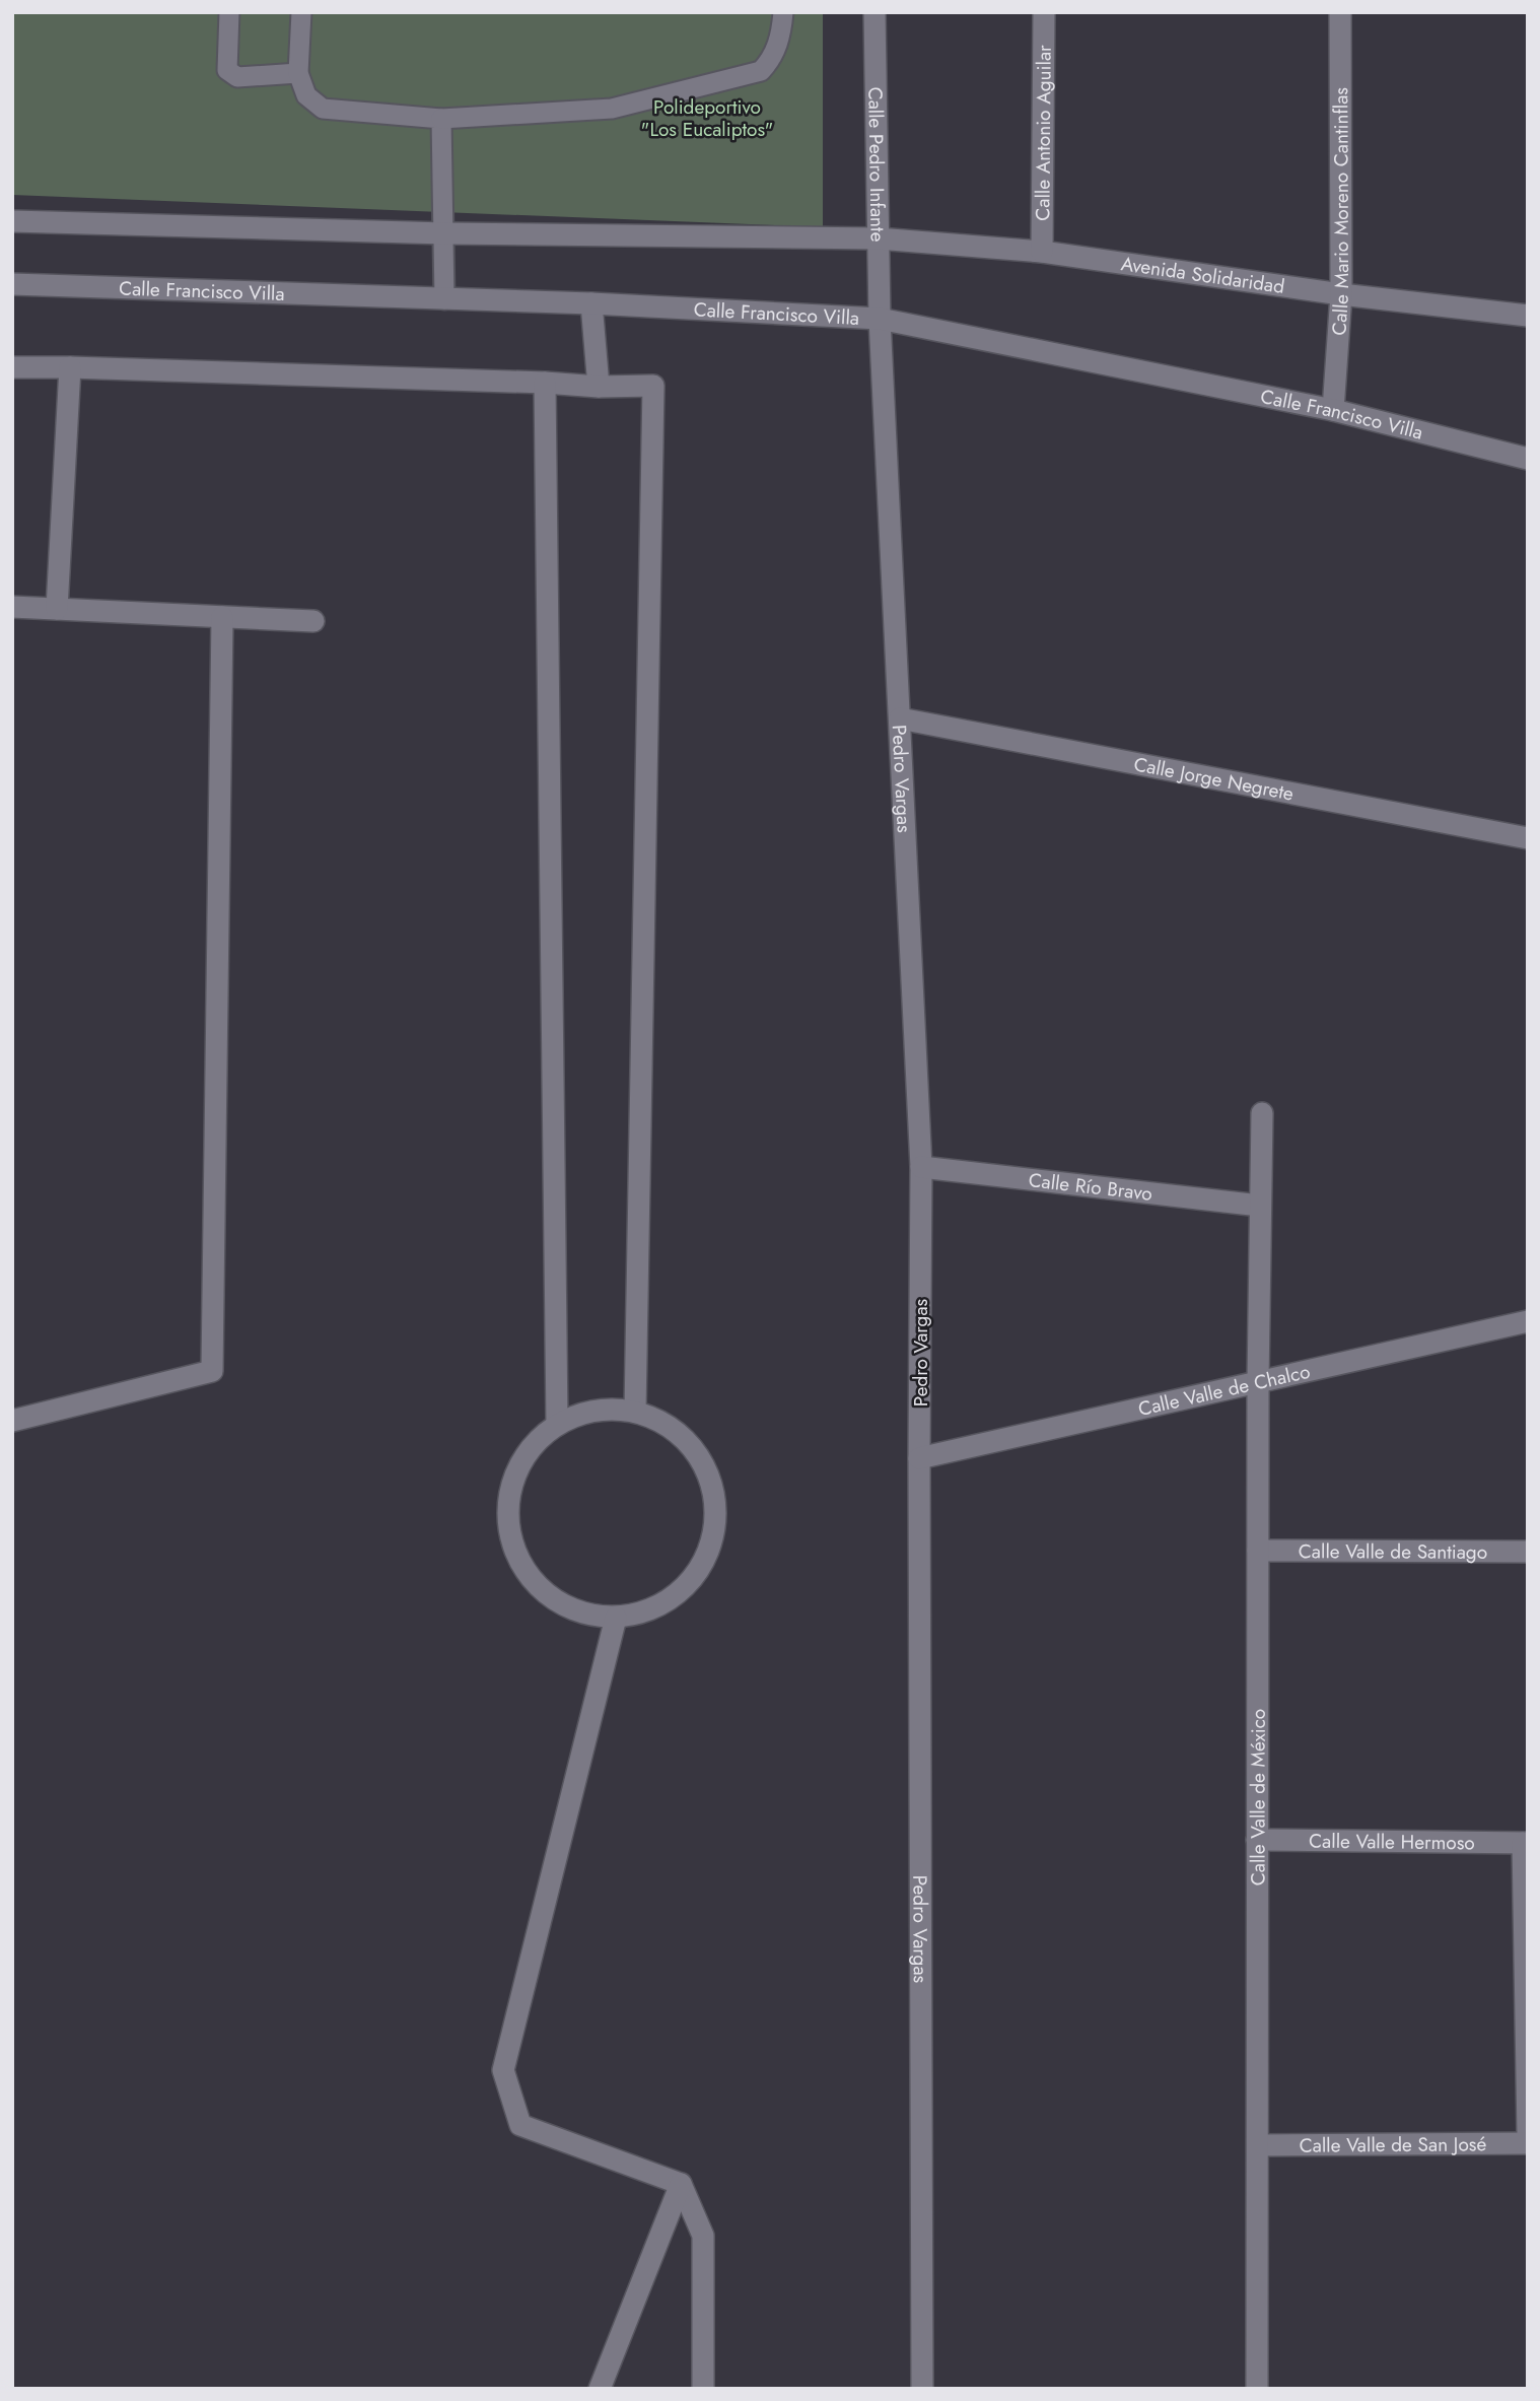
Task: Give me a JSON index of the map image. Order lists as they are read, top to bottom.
{
  "streets": {
    "street": [
      "Calle Antonio Aguilar",
      "Calle Pedro Infante",
      "Calle Mario Moreno Cantinflas",
      "Avenida Solidaridad",
      "Calle Francisco Villa",
      "Pedro Vargas",
      "Calle Jorge Negrete",
      "Calle Río Bravo",
      "Calle Valle de Chalco",
      "Calle Valle de Santiago",
      "Calle Valle de México",
      "Calle Valle Hermoso",
      "Calle Valle de San José"
    ]
  },
  "crossings": [
    ["Calle Antonio Aguilar", "Avenida Solidaridad"],
    ["Calle Pedro Infante", "Avenida Solidaridad"],
    ["Calle Pedro Infante", "Calle Francisco Villa"],
    ["Calle Pedro Infante", "Pedro Vargas"],
    ["Calle Mario Moreno Cantinflas", "Avenida Solidaridad"],
    ["Calle Mario Moreno Cantinflas", "Calle Francisco Villa"],
    ["Calle Francisco Villa", "Pedro Vargas"],
    ["Pedro Vargas", "Calle Jorge Negrete"],
    ["Pedro Vargas", "Calle Río Bravo"],
    ["Pedro Vargas", "Calle Valle de Chalco"],
    ["Calle Río Bravo", "Calle Valle de México"],
    ["Calle Valle de Chalco", "Calle Valle de México"],
    ["Calle Valle de Santiago", "Calle Valle de México"],
    ["Calle Valle de México", "Calle Valle Hermoso"],
    ["Calle Valle de México", "Calle Valle de San José"]
  ],
  "parks": ["Polideportivo \"Los Eucaliptos\""]
}
